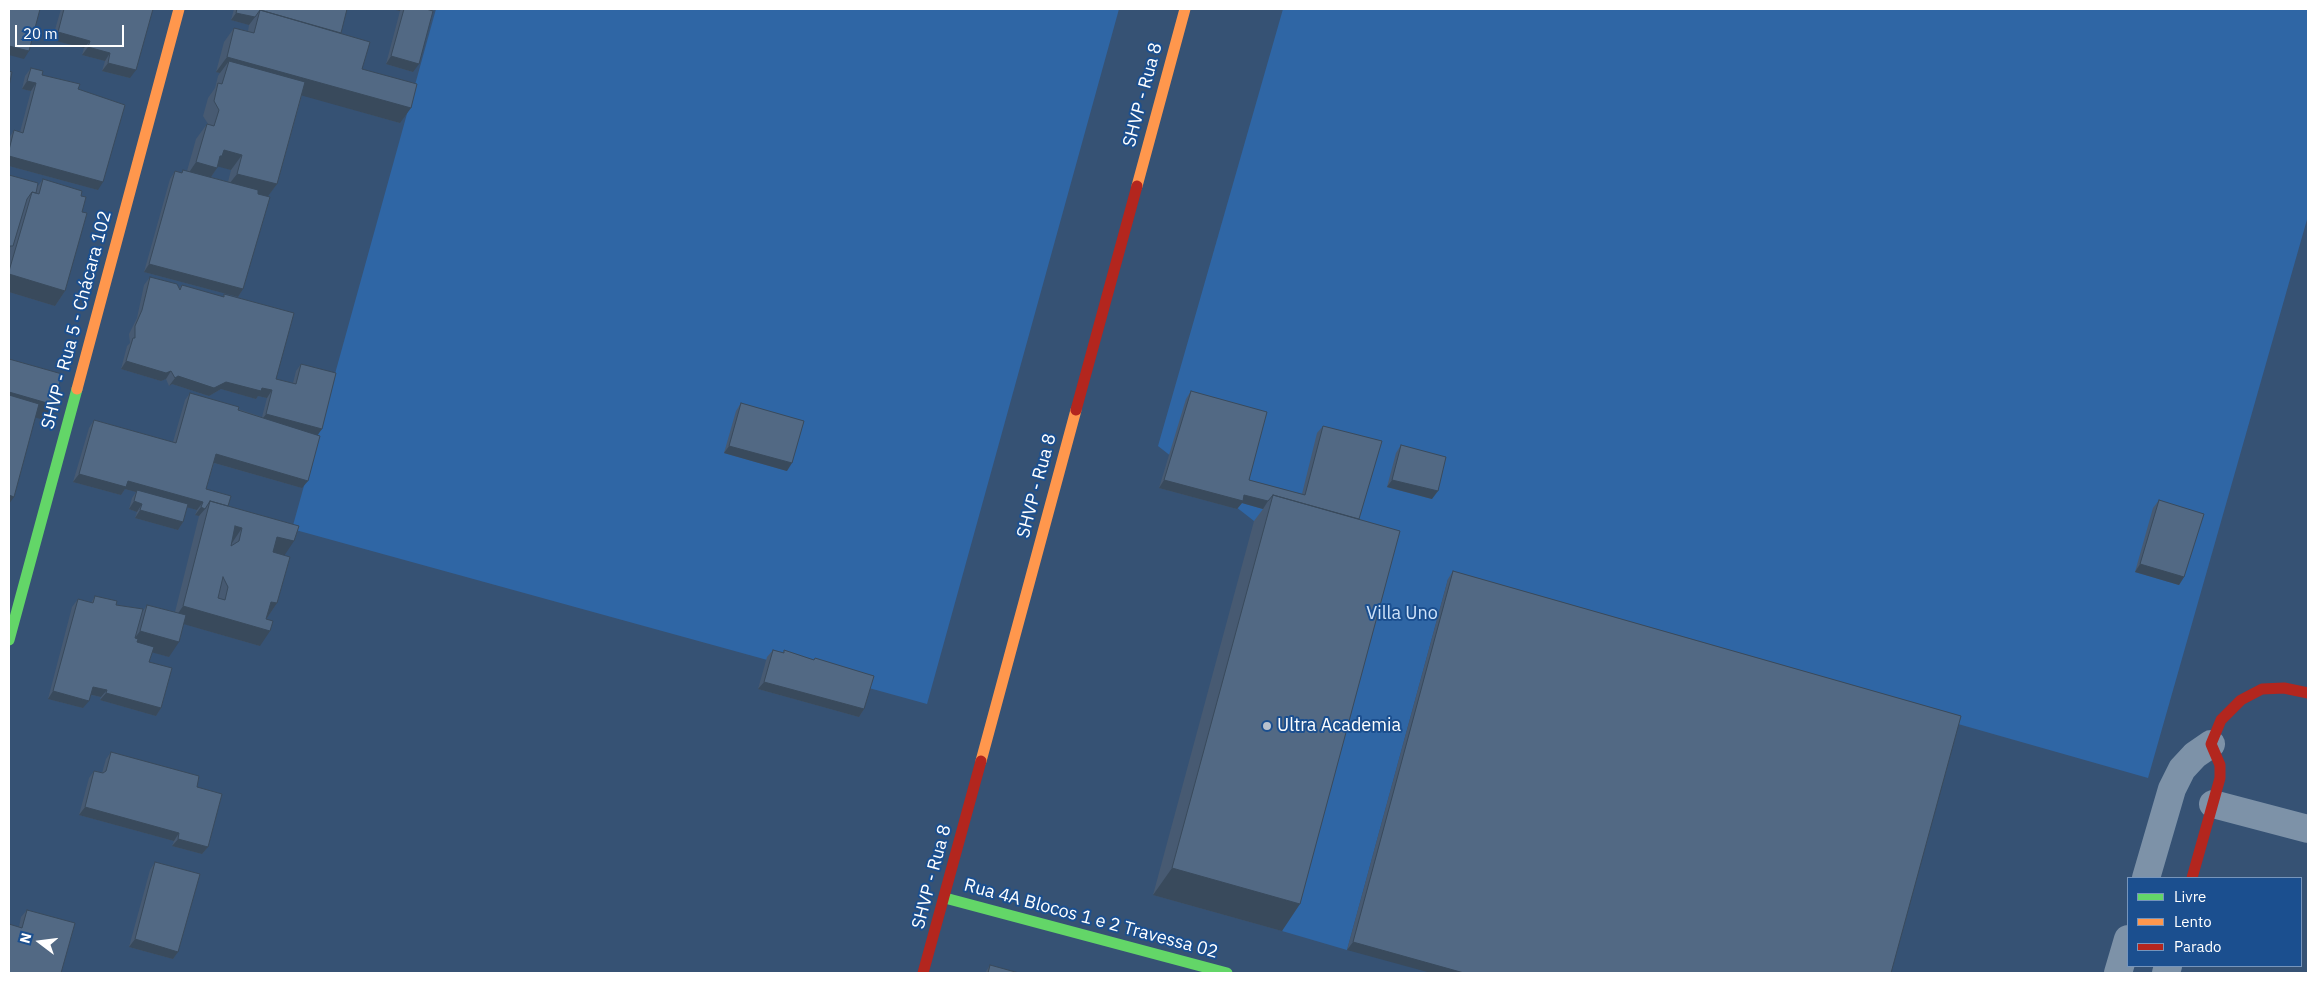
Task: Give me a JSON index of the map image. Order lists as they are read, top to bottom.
{
  "streets": {
    "street": ["SHVP - Rua 8", "SHVP - Rua 5 - Chácara 102", "Rua 4A Blocos 1 e 2 Travessa 02"]
  },
  "crossings": [
    ["SHVP - Rua 8", "Rua 4A Blocos 1 e 2 Travessa 02"]
  ],
  "parks": ["Villa Uno"],
  "places": ["Ultra Academia"],
  "legend": ["Livre", "Lento", "Parado"],
  "scale_bar": "20 m",
  "north": "left"
}
